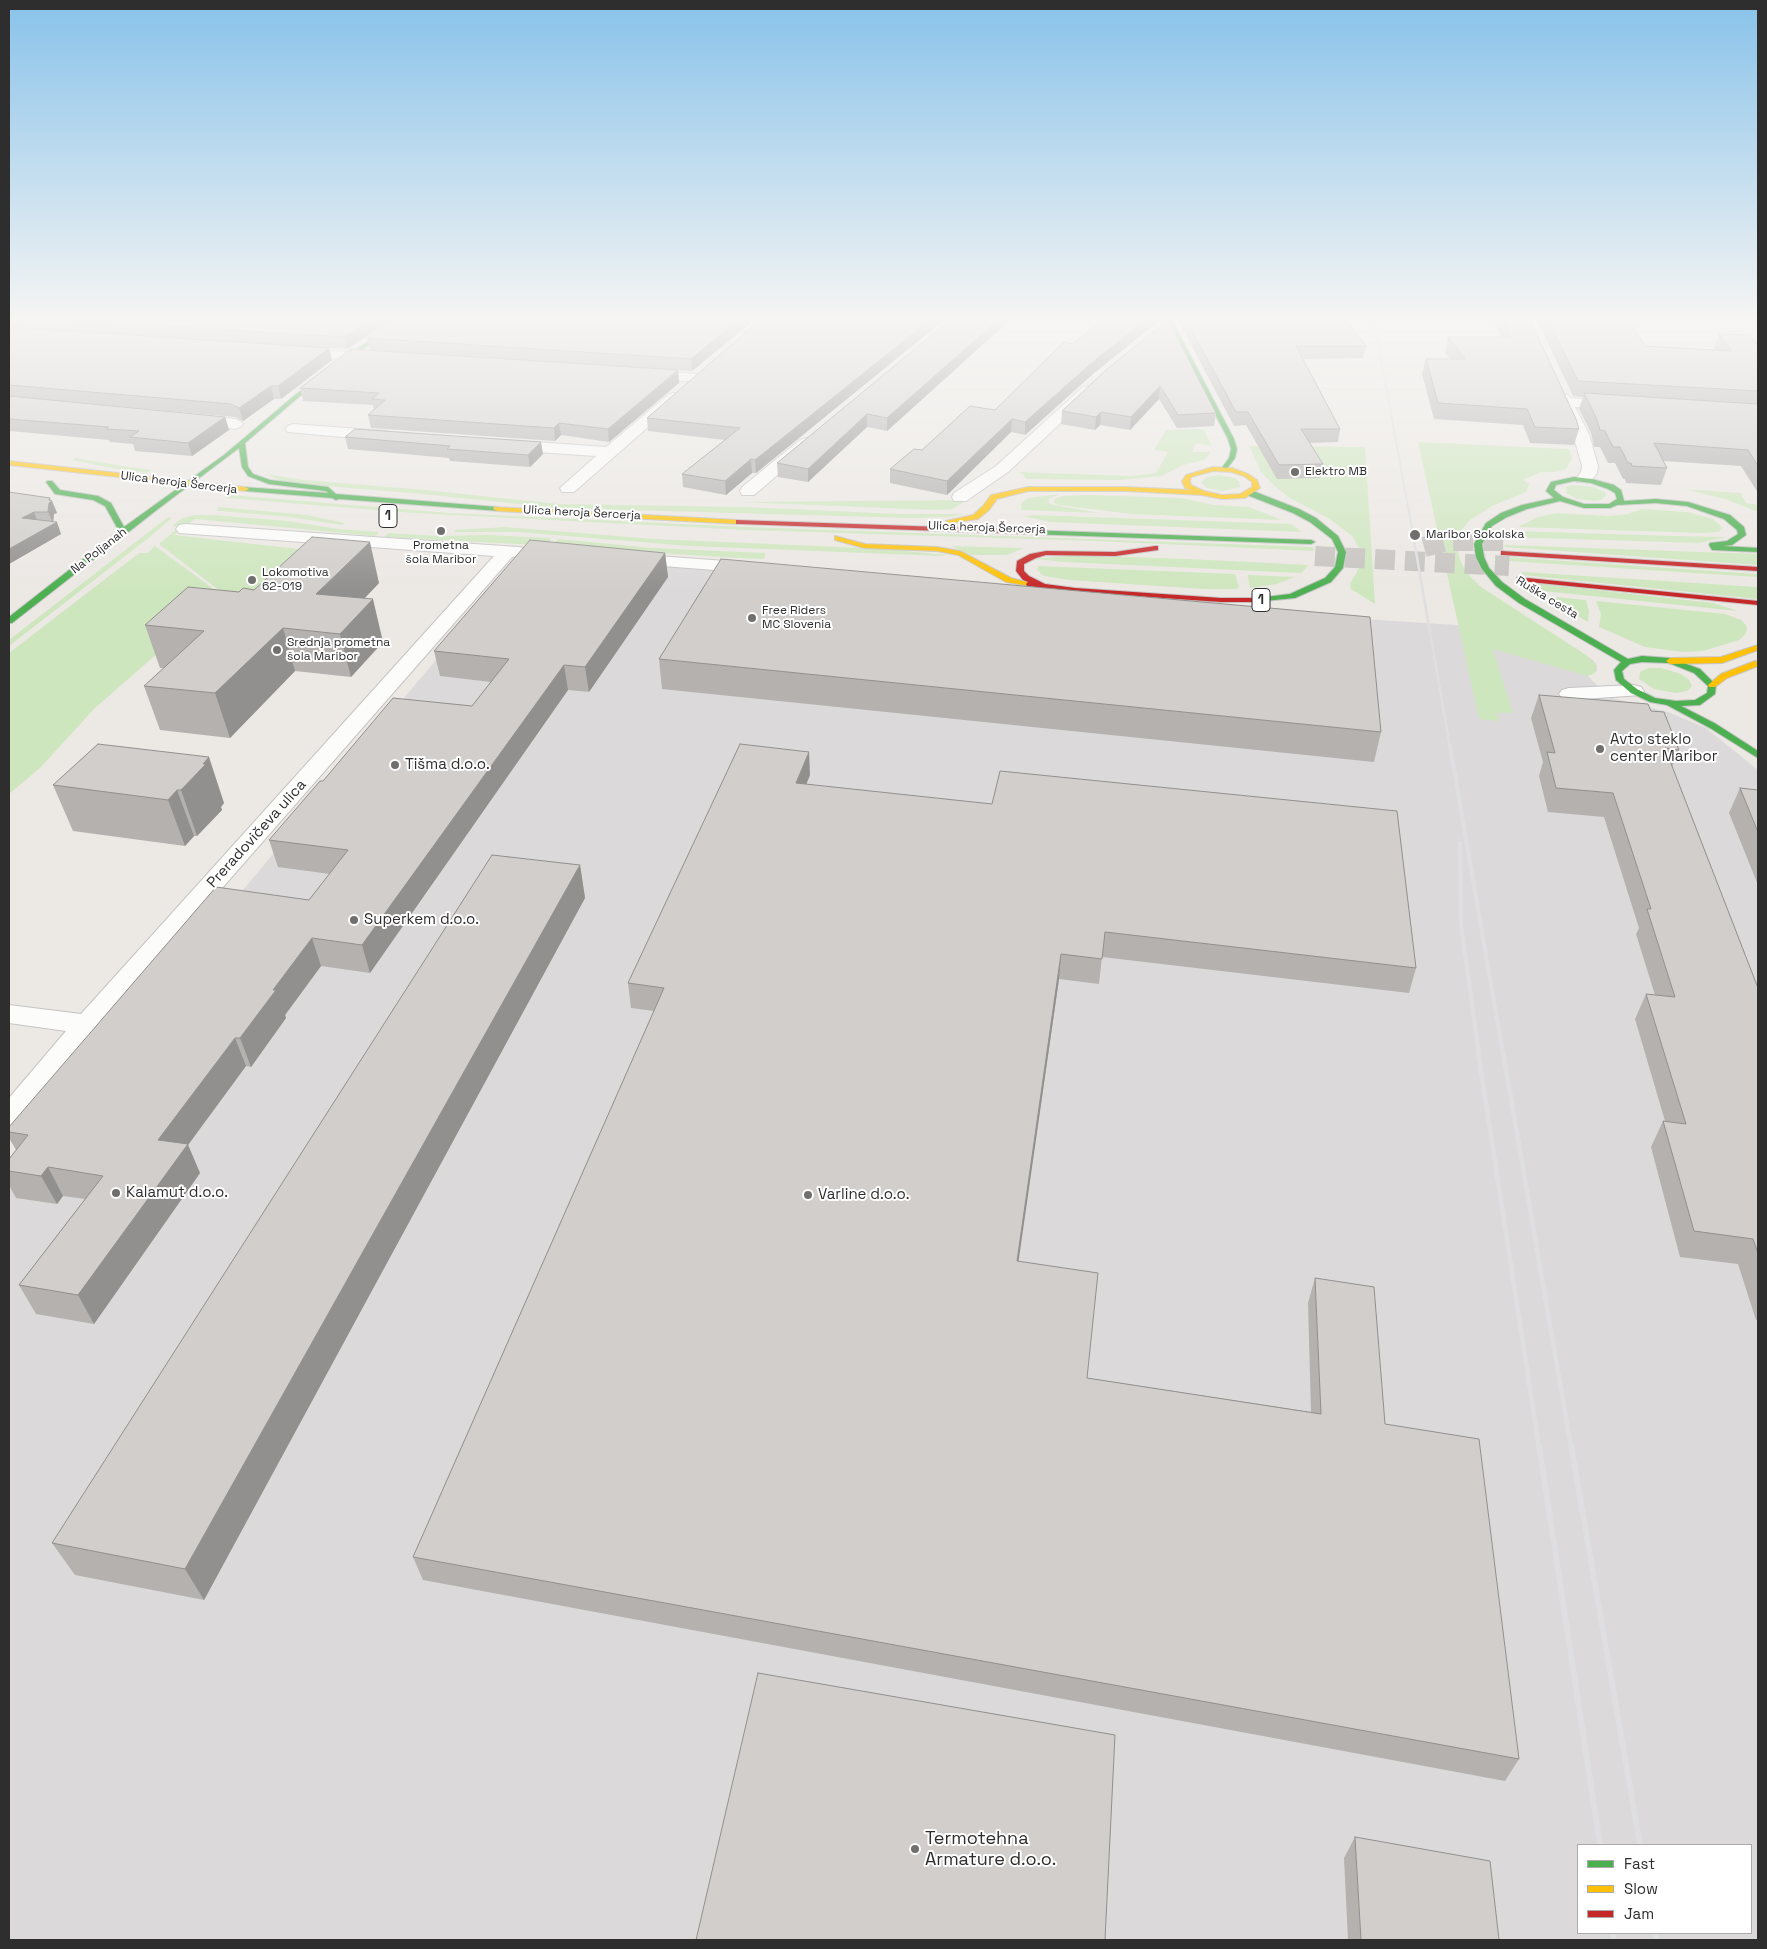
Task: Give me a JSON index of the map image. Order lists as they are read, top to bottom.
{
  "streets": {
    "main road": [
      "Ulica heroja Šercerja",
      "1",
      "Na Poljanah",
      "Ruška cesta"
    ],
    "street": ["Preradovičeva ulica"]
  },
  "crossings": [
    ["Ulica heroja Šercerja", "1"],
    ["Ulica heroja Šercerja", "Na Poljanah"],
    ["1", "Na Poljanah"]
  ],
  "places": [
    "Elektro MB",
    "Prometna šola Maribor",
    "Maribor Sokolska",
    "Lokomotiva 62-019",
    "Free Riders MC Slovenia",
    "Srednja prometna šola Maribor",
    "Avto steklo center Maribor",
    "Tišma d.o.o.",
    "Superkem d.o.o.",
    "Kalamut d.o.o.",
    "Varline d.o.o.",
    "Termotehna Armature d.o.o."
  ],
  "legend": ["Fast", "Slow", "Jam"]
}
